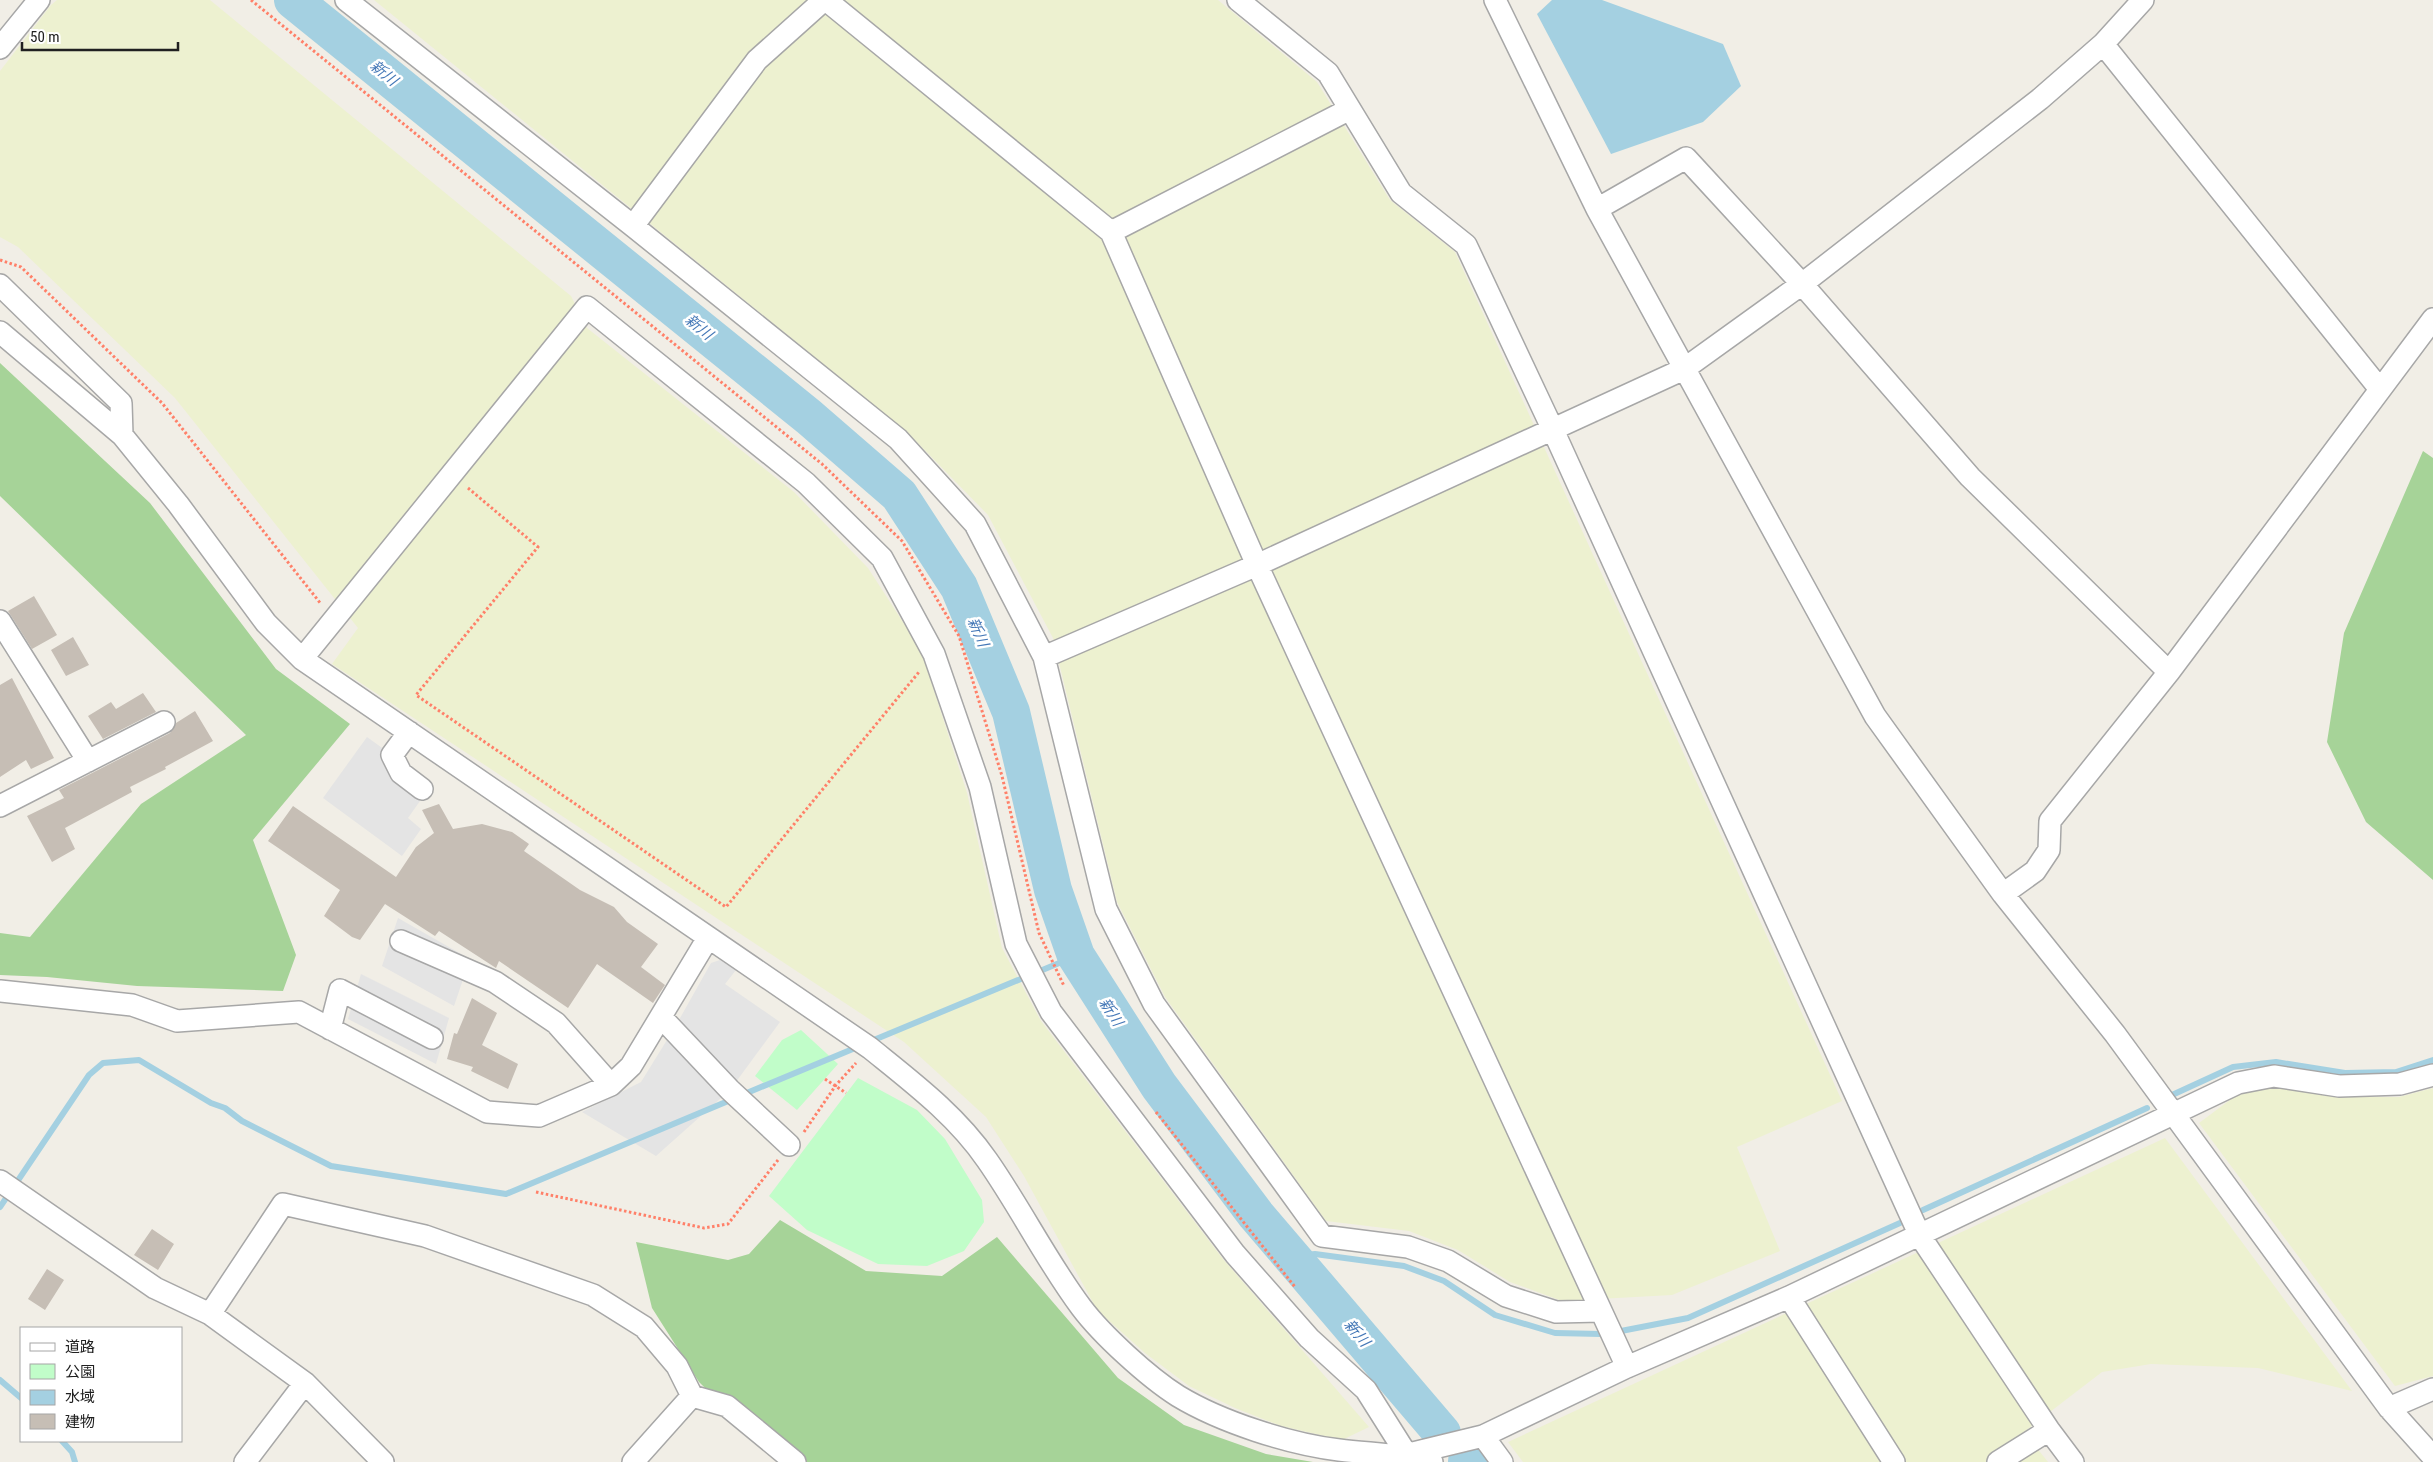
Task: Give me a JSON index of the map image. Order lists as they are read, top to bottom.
{
  "water": ["新川"],
  "legend": [
    "道路",
    "公園",
    "水域",
    "建物"
  ],
  "scale_bar": "50 m"
}
